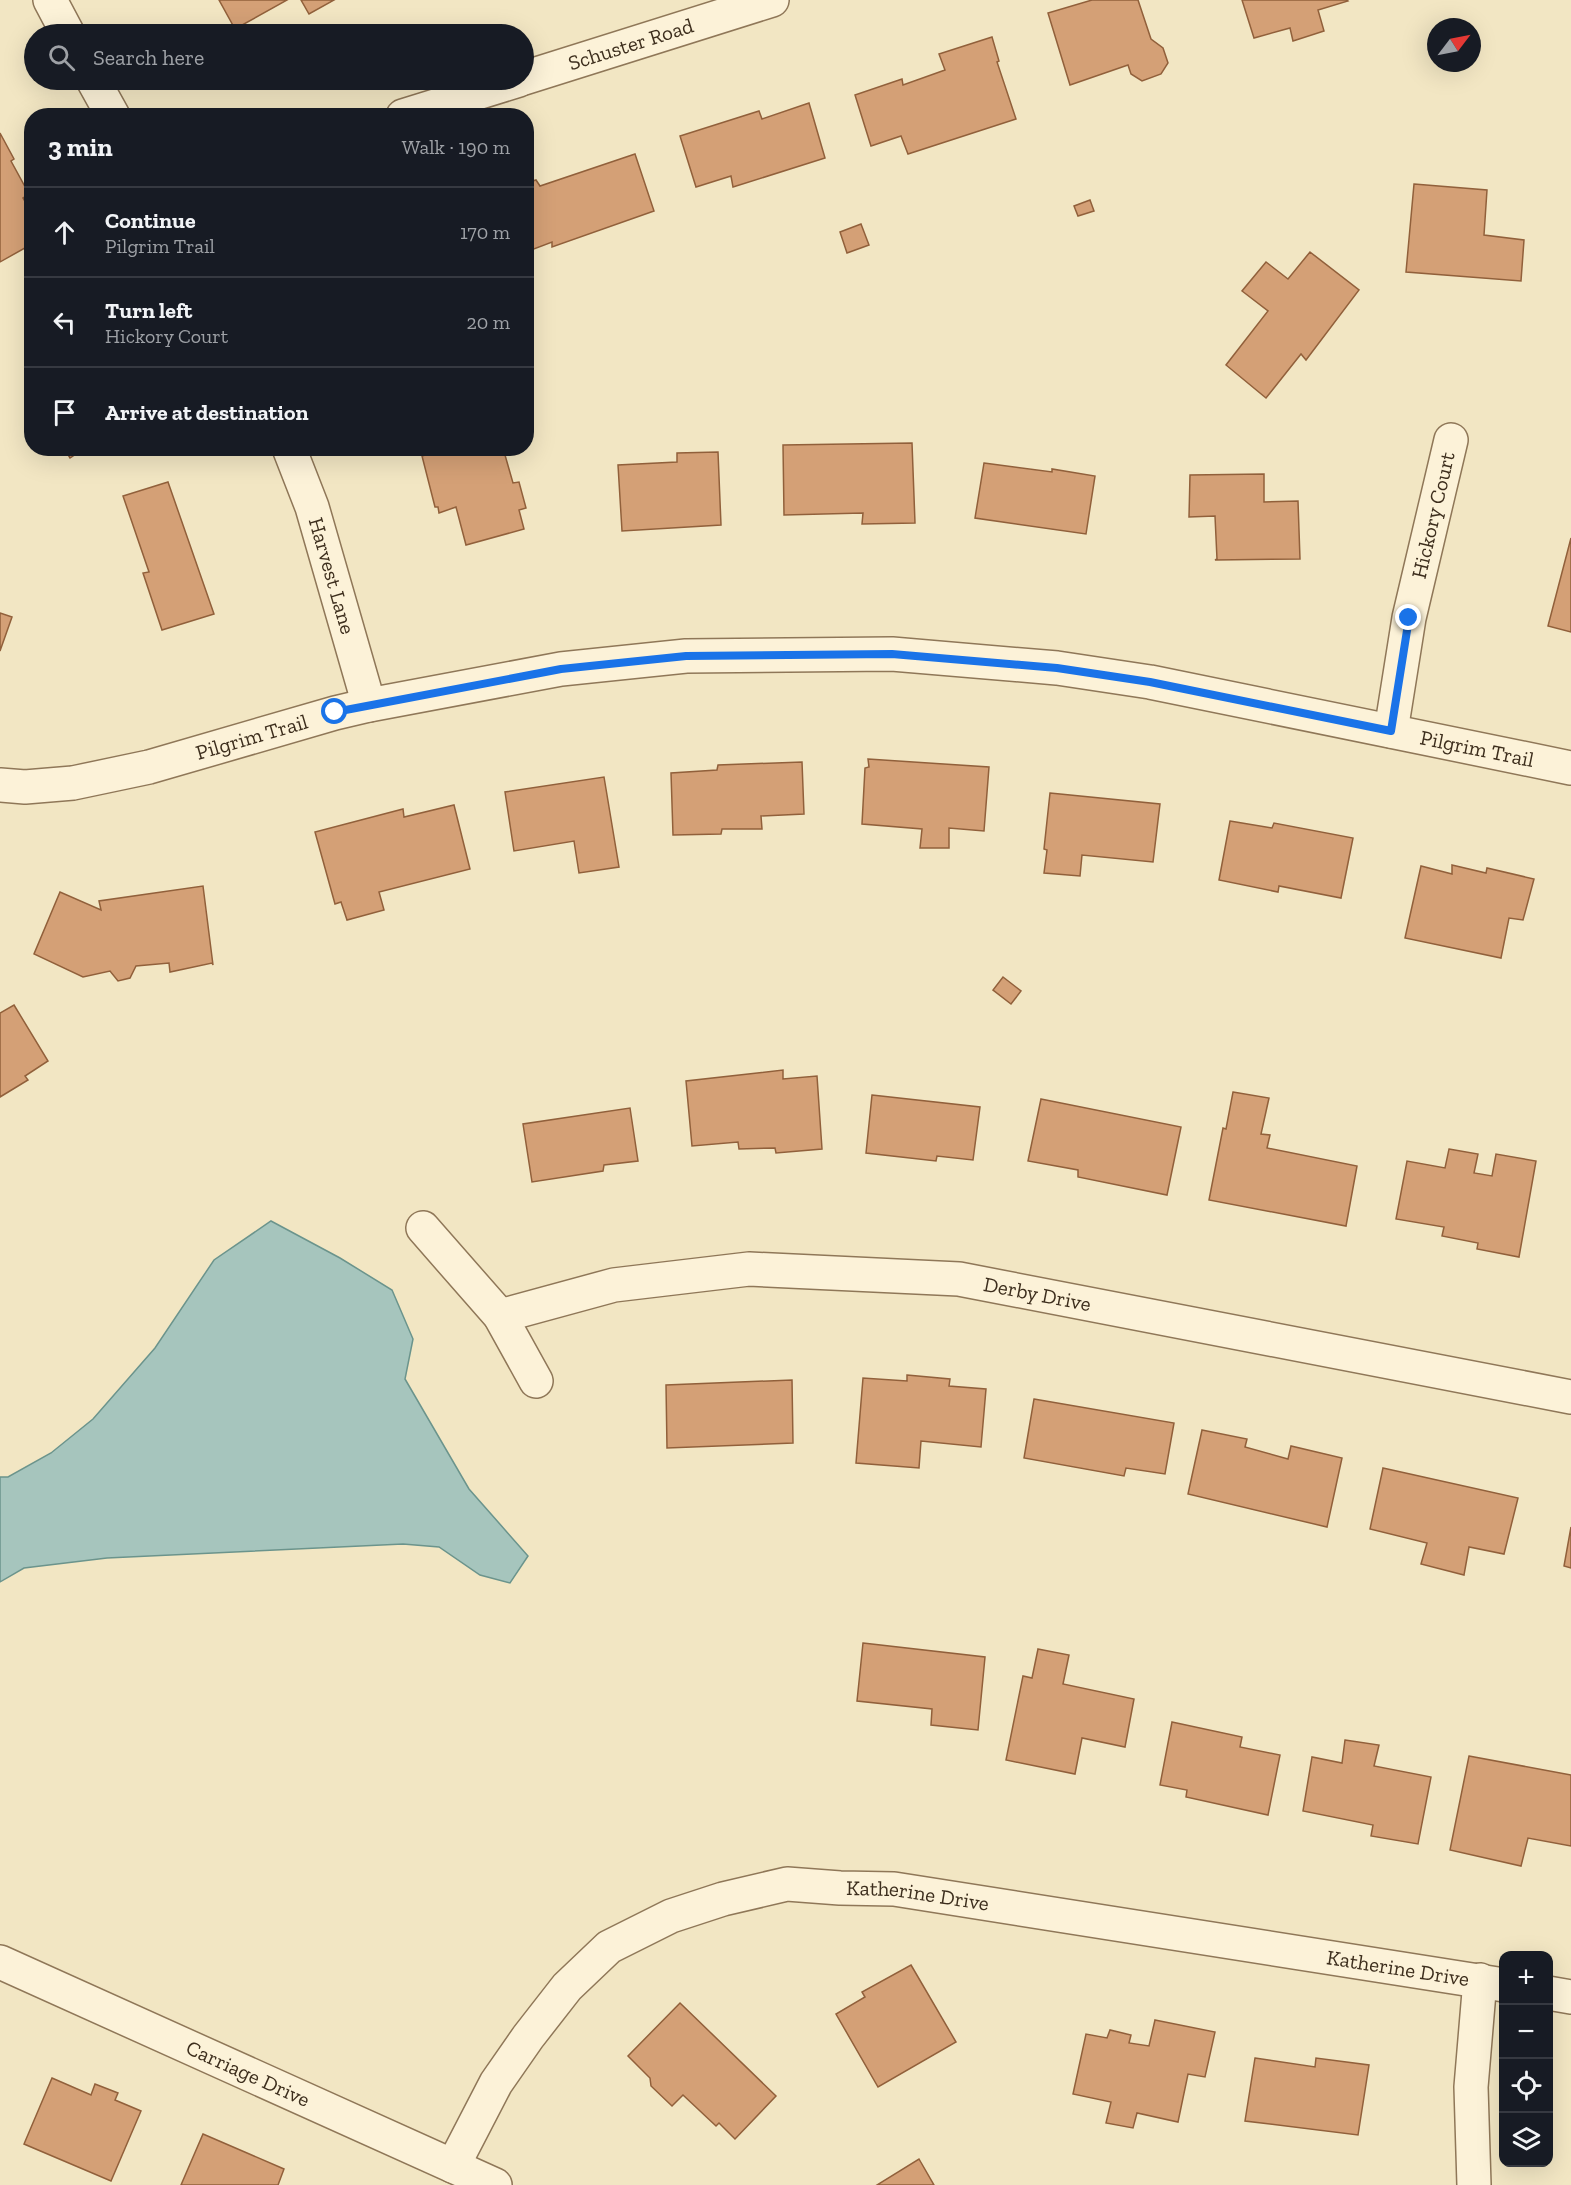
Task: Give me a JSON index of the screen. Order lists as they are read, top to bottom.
{
  "streets": {
    "street": [
      "Schuster Road",
      "Hickory Court",
      "Harvest Lane",
      "Pilgrim Trail",
      "Derby Drive",
      "Katherine Drive",
      "Carriage Drive"
    ]
  },
  "crossings": [
    ["Hickory Court", "Pilgrim Trail"],
    ["Harvest Lane", "Pilgrim Trail"],
    ["Katherine Drive", "Carriage Drive"]
  ],
  "north": "top right",
  "page": {
    "search": "Search here",
    "heading": ["3 min", "Walk · 190 m"],
    "list": [
      ["Continue", "Pilgrim Trail", "170 m"],
      ["Turn left", "Hickory Court", "20 m"],
      "Arrive at destination"
    ],
    "map_buttons": ["+", "−"]
  }
}
